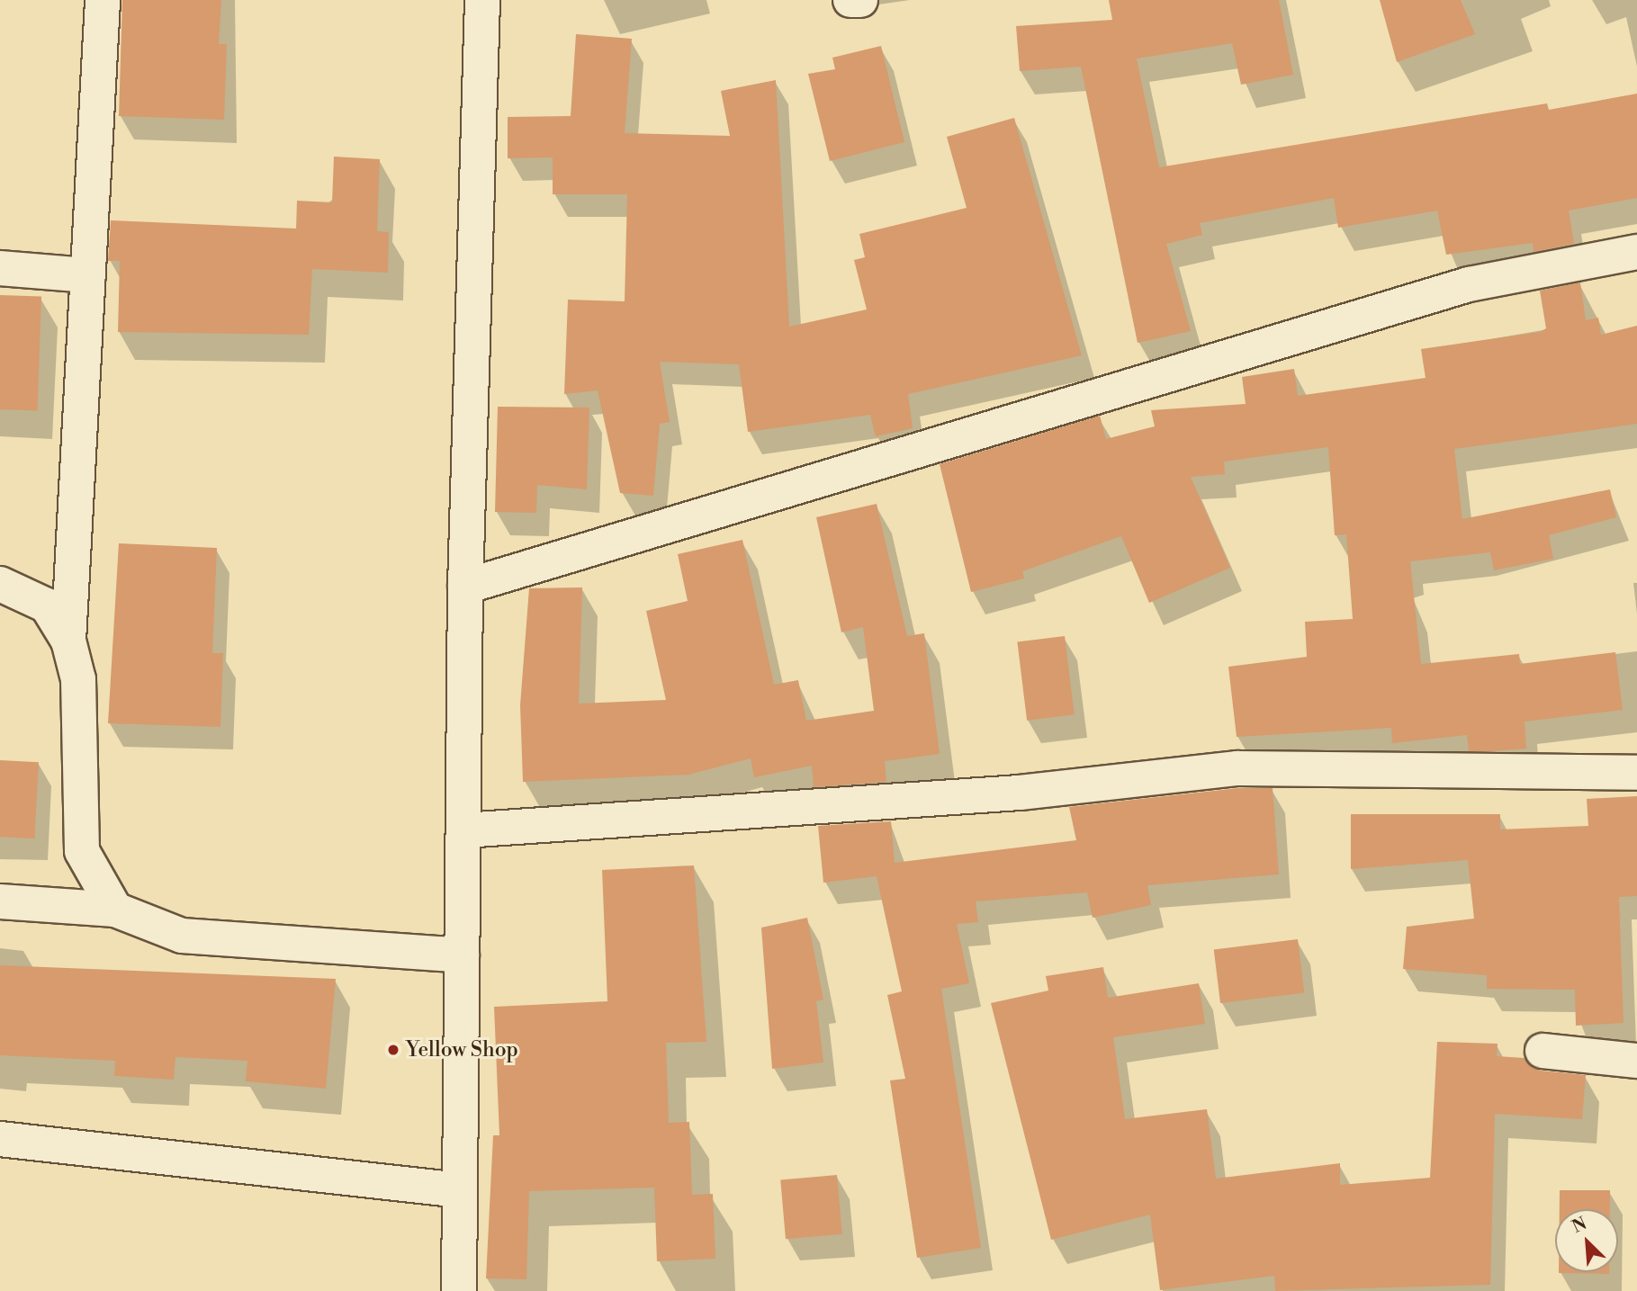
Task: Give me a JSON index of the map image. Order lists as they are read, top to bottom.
{
  "places": ["Yellow Shop"],
  "north": "top left"
}
